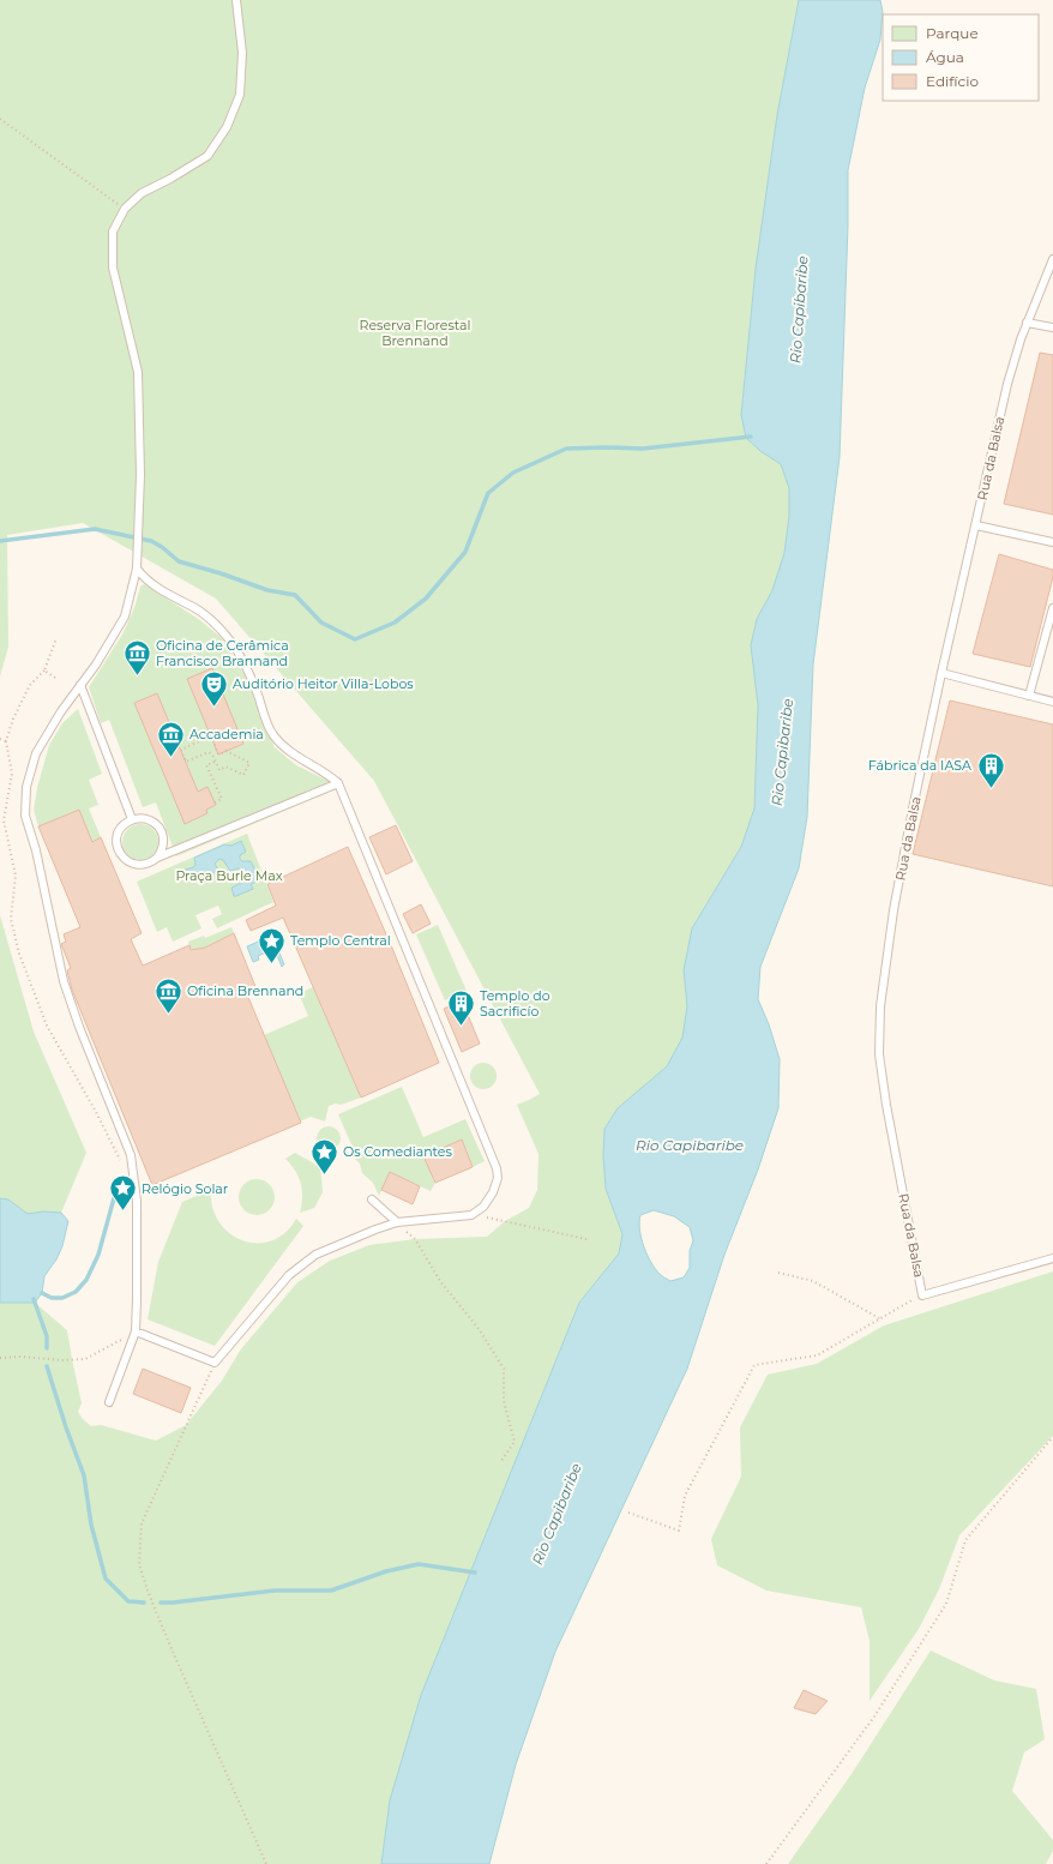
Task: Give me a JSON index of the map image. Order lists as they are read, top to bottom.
{
  "streets": {
    "lane": ["Rua da Balsa"]
  },
  "water": ["Rio Capibaribe"],
  "parks": ["Reserva Florestal Brennand", "Praça Burle Max"],
  "places": {
    "museum": ["Oficina de Cerâmica Francisco Brannand", "Accademia", "Oficina Brennand"],
    "theatre": ["Auditório Heitor Villa-Lobos"],
    "building": ["Fábrica da IASA", "Templo do Sacrificío"],
    "place": ["Templo Central", "Os Comediantes", "Relógio Solar"]
  },
  "legend": ["Parque", "Água", "Edifício"]
}
